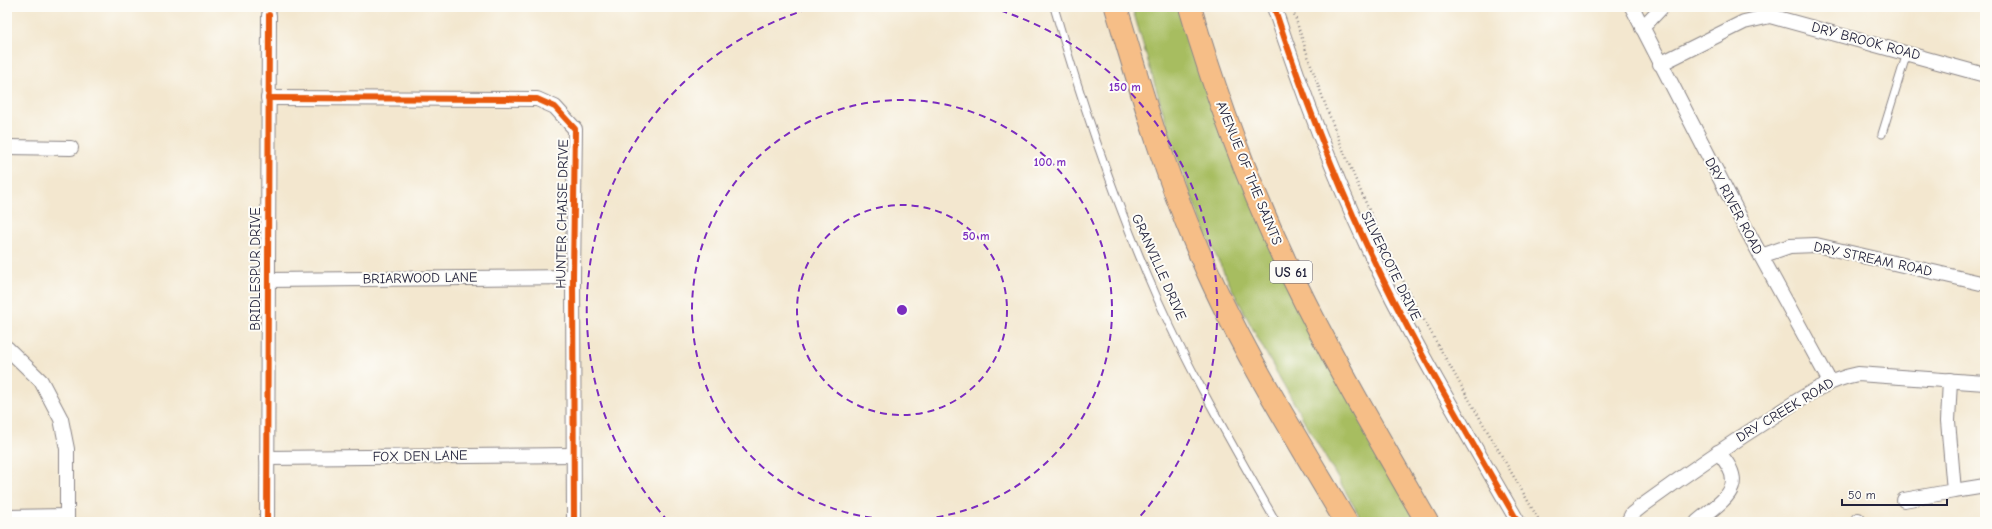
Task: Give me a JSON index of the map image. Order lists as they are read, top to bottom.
{
  "streets": {
    "highway": ["AVENUE OF THE SAINTS", "US 61"],
    "street": [
      "DRY BROOK ROAD",
      "DRY RIVER ROAD",
      "HUNTER CHAISE DRIVE",
      "DRY STREAM ROAD",
      "SILVERCOTE DRIVE",
      "BRIDLESPUR DRIVE",
      "BRIARWOOD LANE",
      "DRY CREEK ROAD",
      "FOX DEN LANE"
    ],
    "lane": ["GRANVILLE DRIVE"]
  },
  "crossings": [
    ["DRY BROOK ROAD", "DRY RIVER ROAD"],
    ["DRY RIVER ROAD", "DRY STREAM ROAD"],
    ["DRY RIVER ROAD", "DRY CREEK ROAD"],
    ["HUNTER CHAISE DRIVE", "BRIDLESPUR DRIVE"],
    ["HUNTER CHAISE DRIVE", "BRIARWOOD LANE"],
    ["HUNTER CHAISE DRIVE", "FOX DEN LANE"],
    ["BRIDLESPUR DRIVE", "BRIARWOOD LANE"],
    ["BRIDLESPUR DRIVE", "FOX DEN LANE"]
  ],
  "scale_bar": "50 m",
  "rings": ["150 m", "100 m", "50 m"]
}
